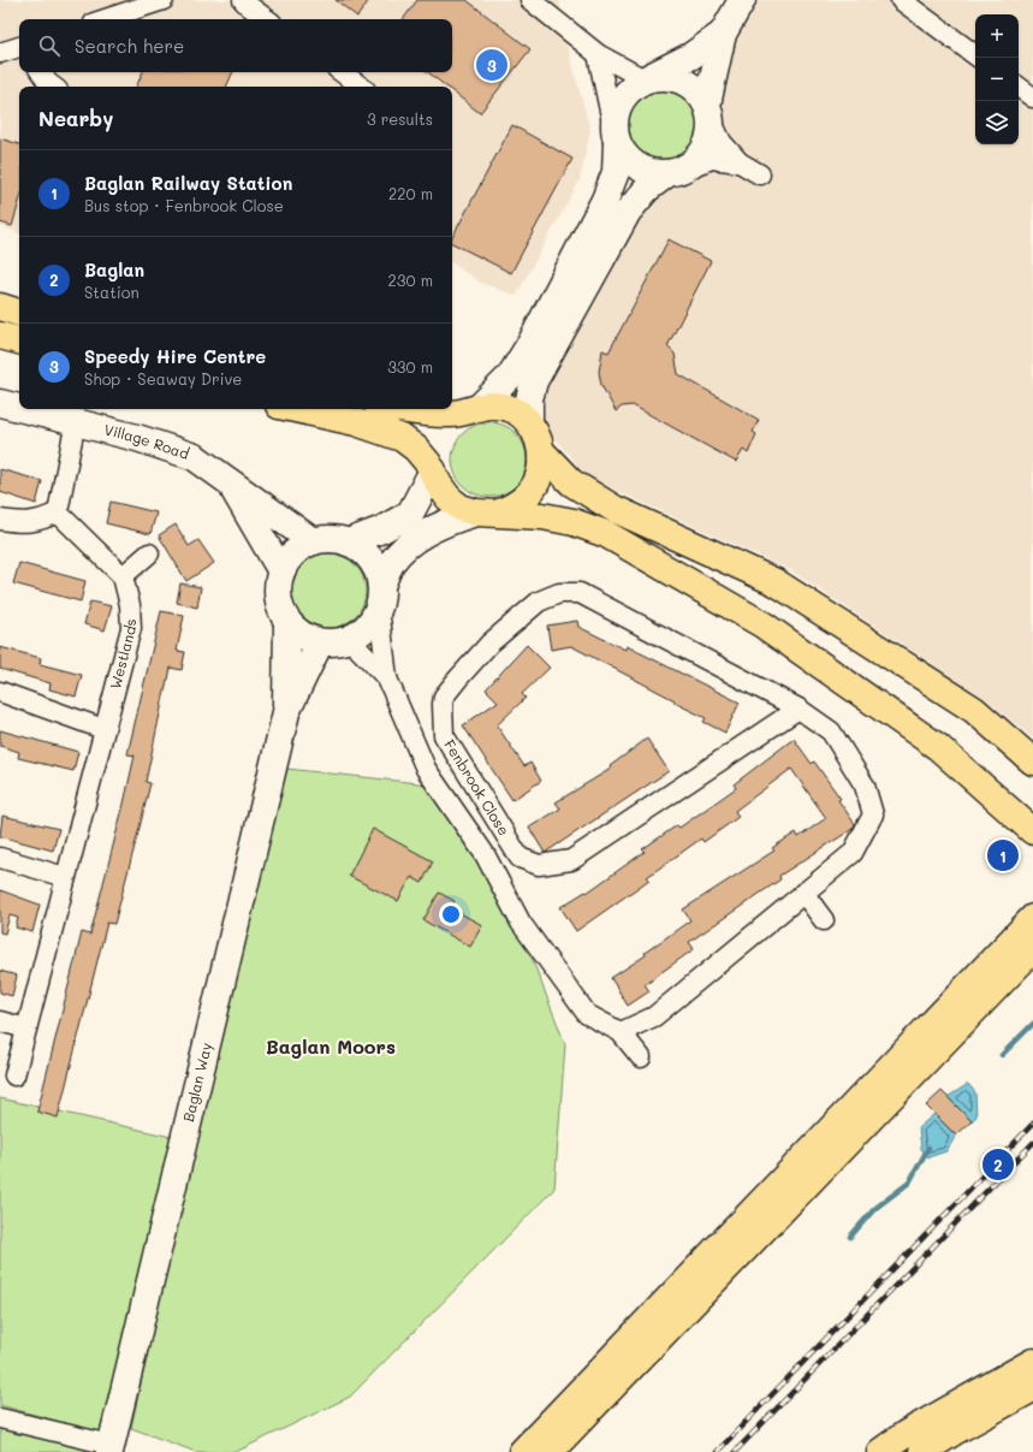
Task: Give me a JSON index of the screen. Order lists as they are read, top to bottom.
{
  "streets": {
    "street": [
      "Village Road",
      "Westlands",
      "Fenbrook Close",
      "Baglan Way"
    ]
  },
  "crossings": [
    ["Village Road", "Fenbrook Close"],
    ["Village Road", "Baglan Way"],
    ["Fenbrook Close", "Baglan Way"]
  ],
  "districts": ["Baglan Moors"],
  "page": {
    "map_buttons": ["+", "−"],
    "search": "Search here",
    "pins": ["3", "1", "2"],
    "heading": ["Nearby", "3 results"],
    "list": [
      {
        "mark": "1",
        "name": "Baglan Railway Station",
        "note": "Bus stop · Fenbrook Close",
        "value": "220 m"
      },
      {
        "mark": "2",
        "name": "Baglan",
        "note": "Station",
        "value": "230 m"
      },
      {
        "mark": "3",
        "name": "Speedy Hire Centre",
        "note": "Shop · Seaway Drive",
        "value": "330 m"
      }
    ]
  }
}
